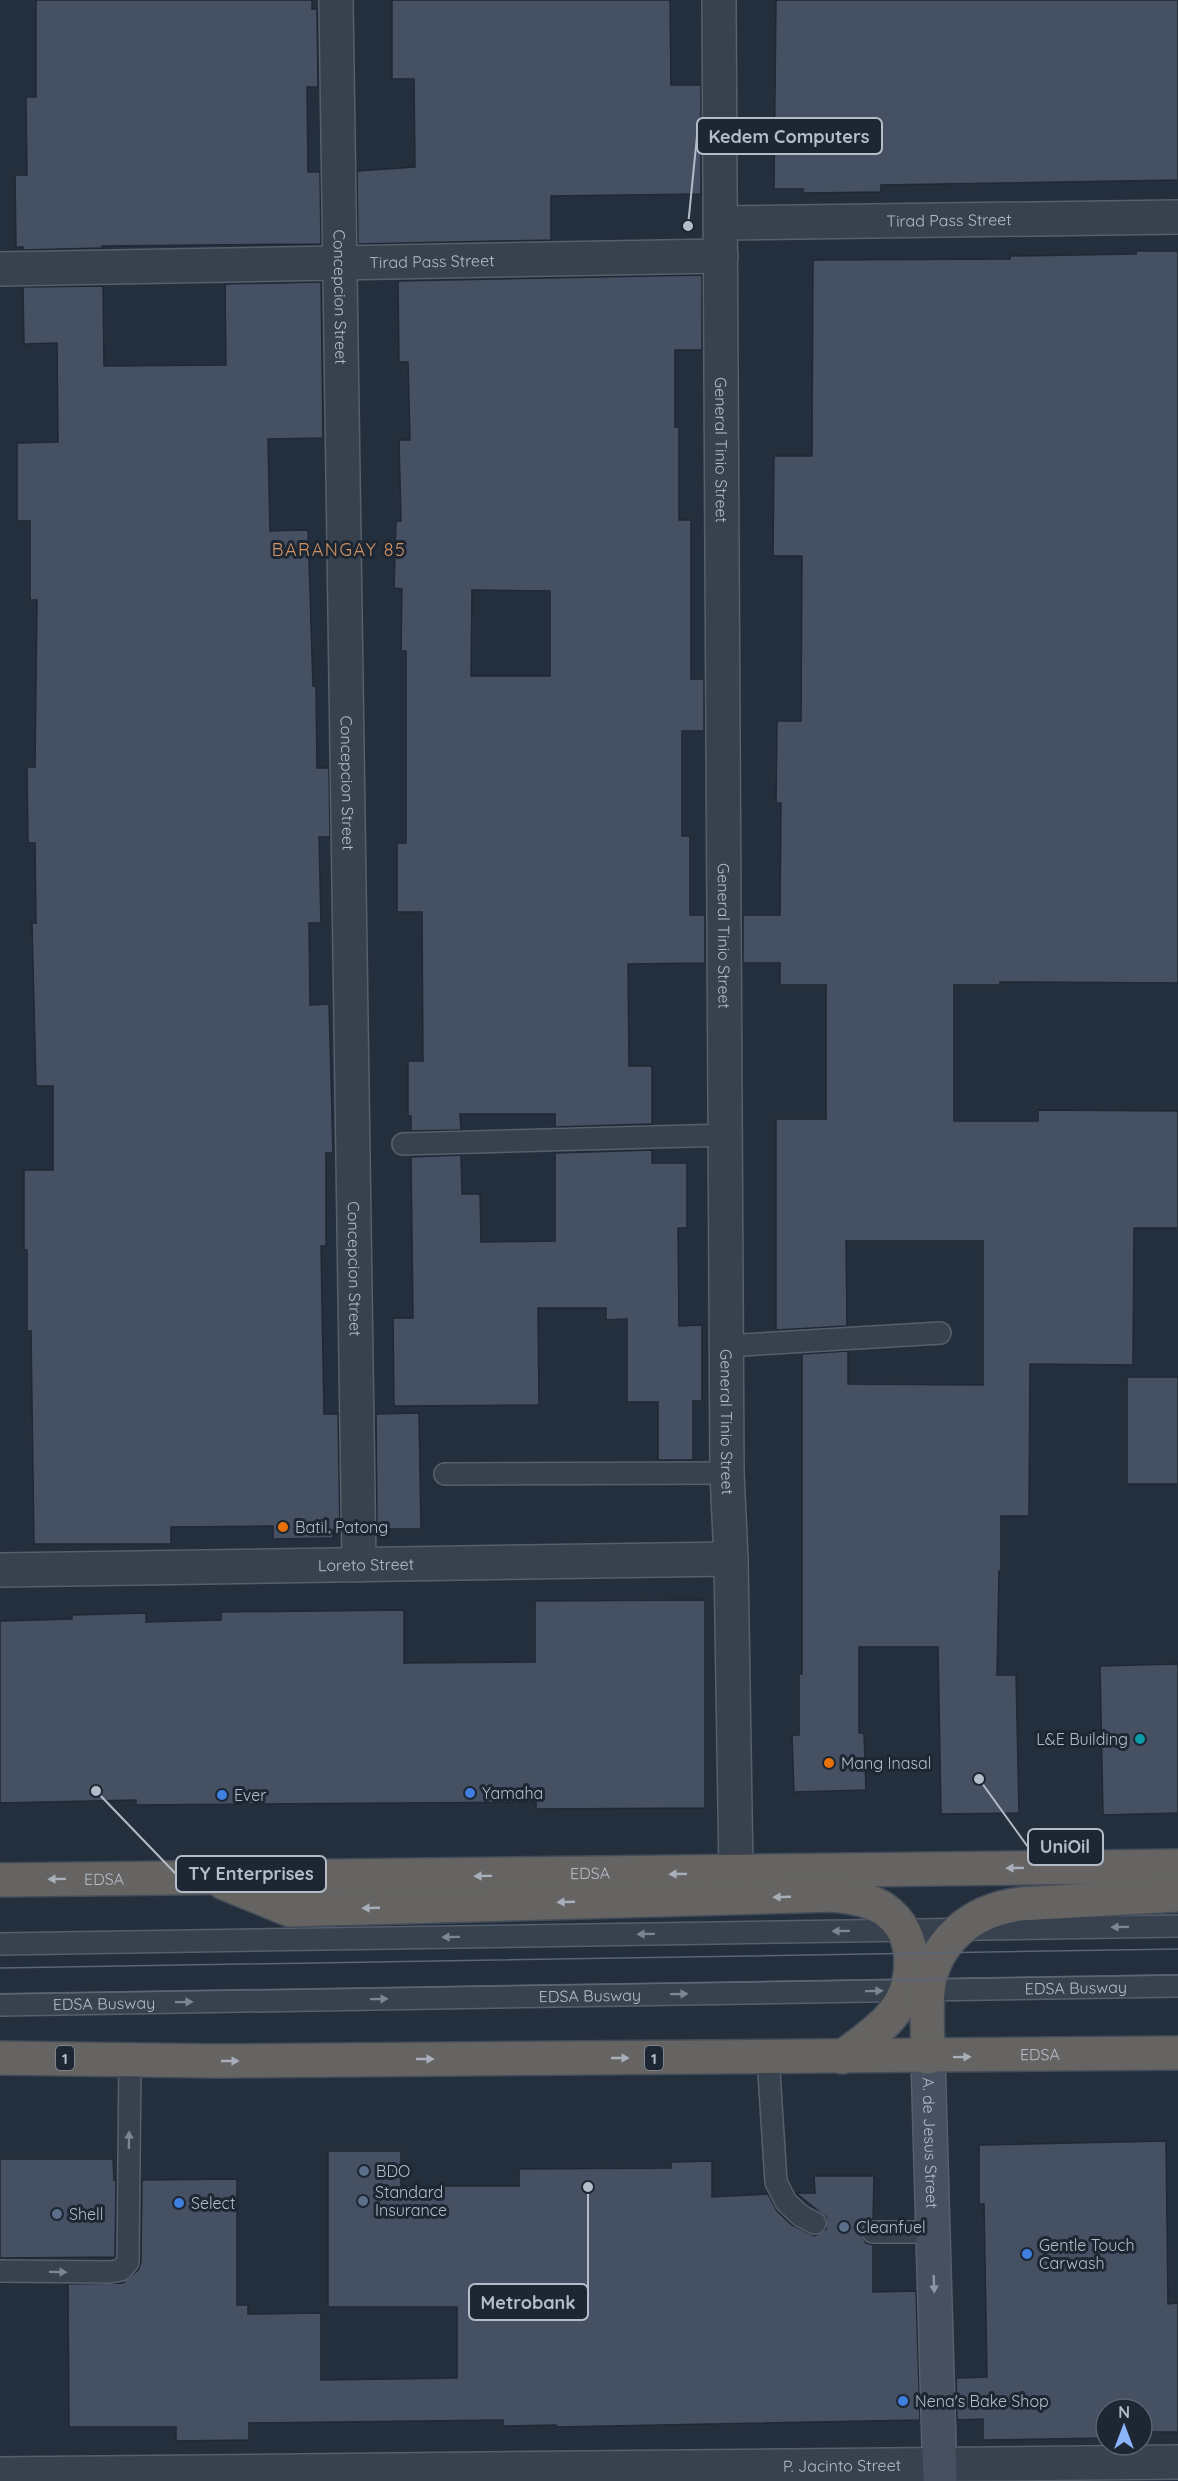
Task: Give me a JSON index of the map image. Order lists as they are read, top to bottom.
{
  "streets": {
    "highway": ["EDSA", "1"],
    "main road": ["A. de Jesus Street"],
    "street": [
      "Tirad Pass Street",
      "Concepcion Street",
      "General Tinio Street",
      "Loreto Street",
      "P. Jacinto Street"
    ],
    "lane": ["EDSA Busway"]
  },
  "crossings": [
    ["Tirad Pass Street", "Concepcion Street"],
    ["Tirad Pass Street", "General Tinio Street"],
    ["Concepcion Street", "Loreto Street"],
    ["General Tinio Street", "Loreto Street"],
    ["General Tinio Street", "EDSA"],
    ["EDSA", "A. de Jesus Street"],
    ["A. de Jesus Street", "P. Jacinto Street"]
  ],
  "one_way": ["A. de Jesus Street"],
  "districts": ["BARANGAY 85"],
  "places": [
    "Kedem Computers",
    "Batil. Patong",
    "L&E Building",
    "Mang Inasal",
    "UniOil",
    "TY Enterprises",
    "Yamaha",
    "Ever",
    "BDO",
    "Metrobank",
    "Standard Insurance",
    "Select",
    "Shell",
    "Cleanfuel",
    "Gentle Touch Carwash",
    "Nena's Bake Shop"
  ],
  "north": "top"
}
